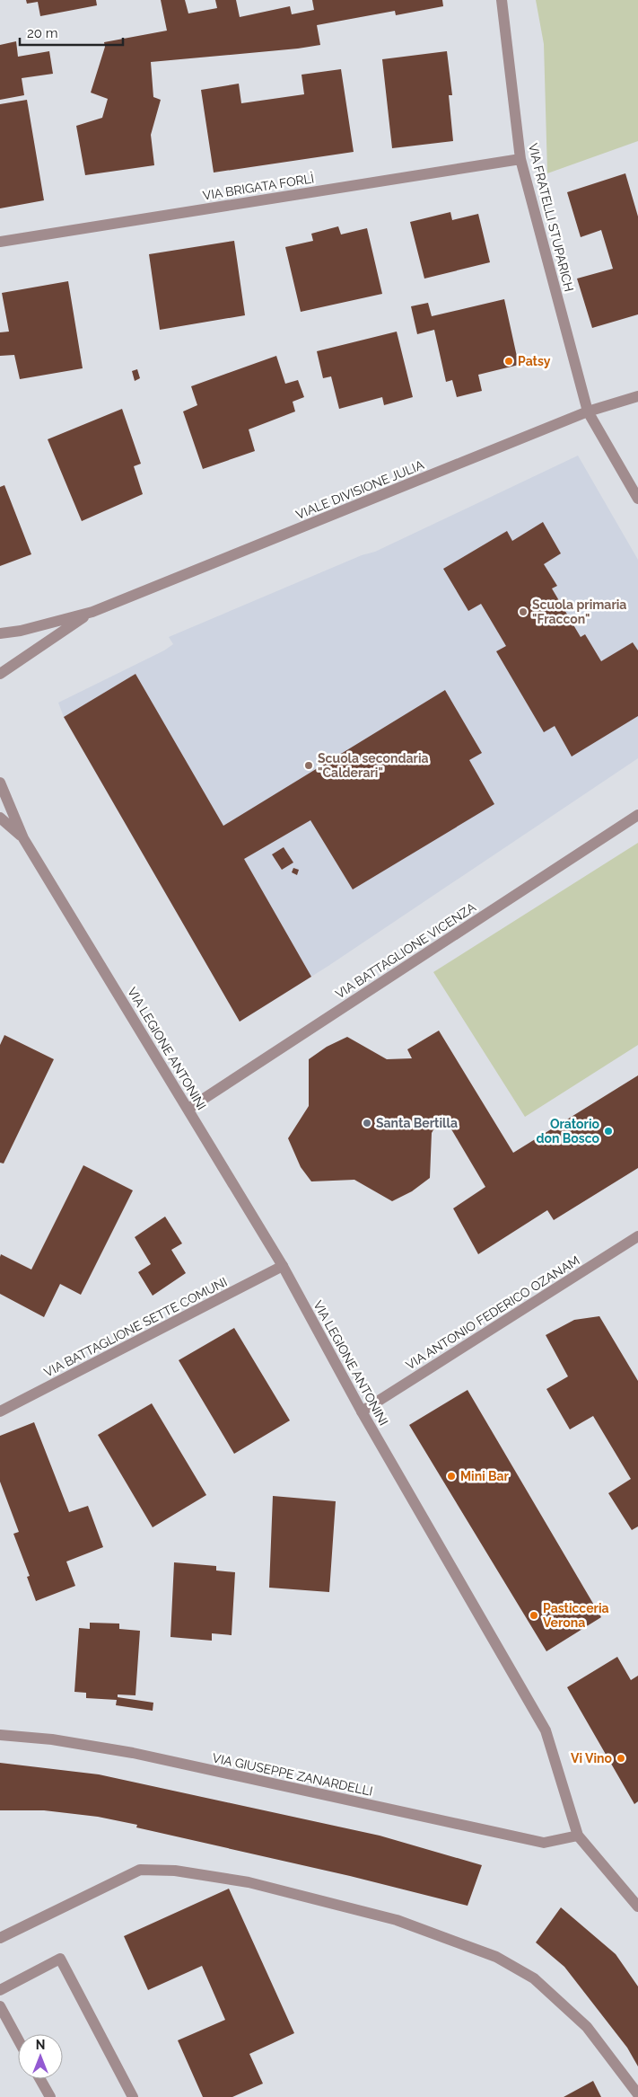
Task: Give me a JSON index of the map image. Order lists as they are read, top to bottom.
{
  "streets": {
    "street": [
      "VIA BRIGATA FORLÌ",
      "VIA FRATELLI STUPARICH",
      "VIALE DIVISIONE JULIA",
      "VIA BATTAGLIONE VICENZA",
      "VIA LEGIONE ANTONINI",
      "VIA ANTONIO FEDERICO OZANAM",
      "VIA BATTAGLIONE SETTE COMUNI",
      "VIA GIUSEPPE ZANARDELLI"
    ]
  },
  "crossings": [
    ["VIA BRIGATA FORLÌ", "VIA FRATELLI STUPARICH"],
    ["VIA FRATELLI STUPARICH", "VIALE DIVISIONE JULIA"],
    ["VIA BATTAGLIONE VICENZA", "VIA LEGIONE ANTONINI"],
    ["VIA LEGIONE ANTONINI", "VIA ANTONIO FEDERICO OZANAM"],
    ["VIA LEGIONE ANTONINI", "VIA BATTAGLIONE SETTE COMUNI"],
    ["VIA LEGIONE ANTONINI", "VIA GIUSEPPE ZANARDELLI"]
  ],
  "places": [
    "Patsy",
    "Scuola primaria \"Fraccon\"",
    "Scuola secondaria \"Calderari\"",
    "Santa Bertilla",
    "Oratorio don Bosco",
    "Mini Bar",
    "Pasticceria Verona",
    "Vi Vino"
  ],
  "scale_bar": "20 m",
  "north": "top"
}
